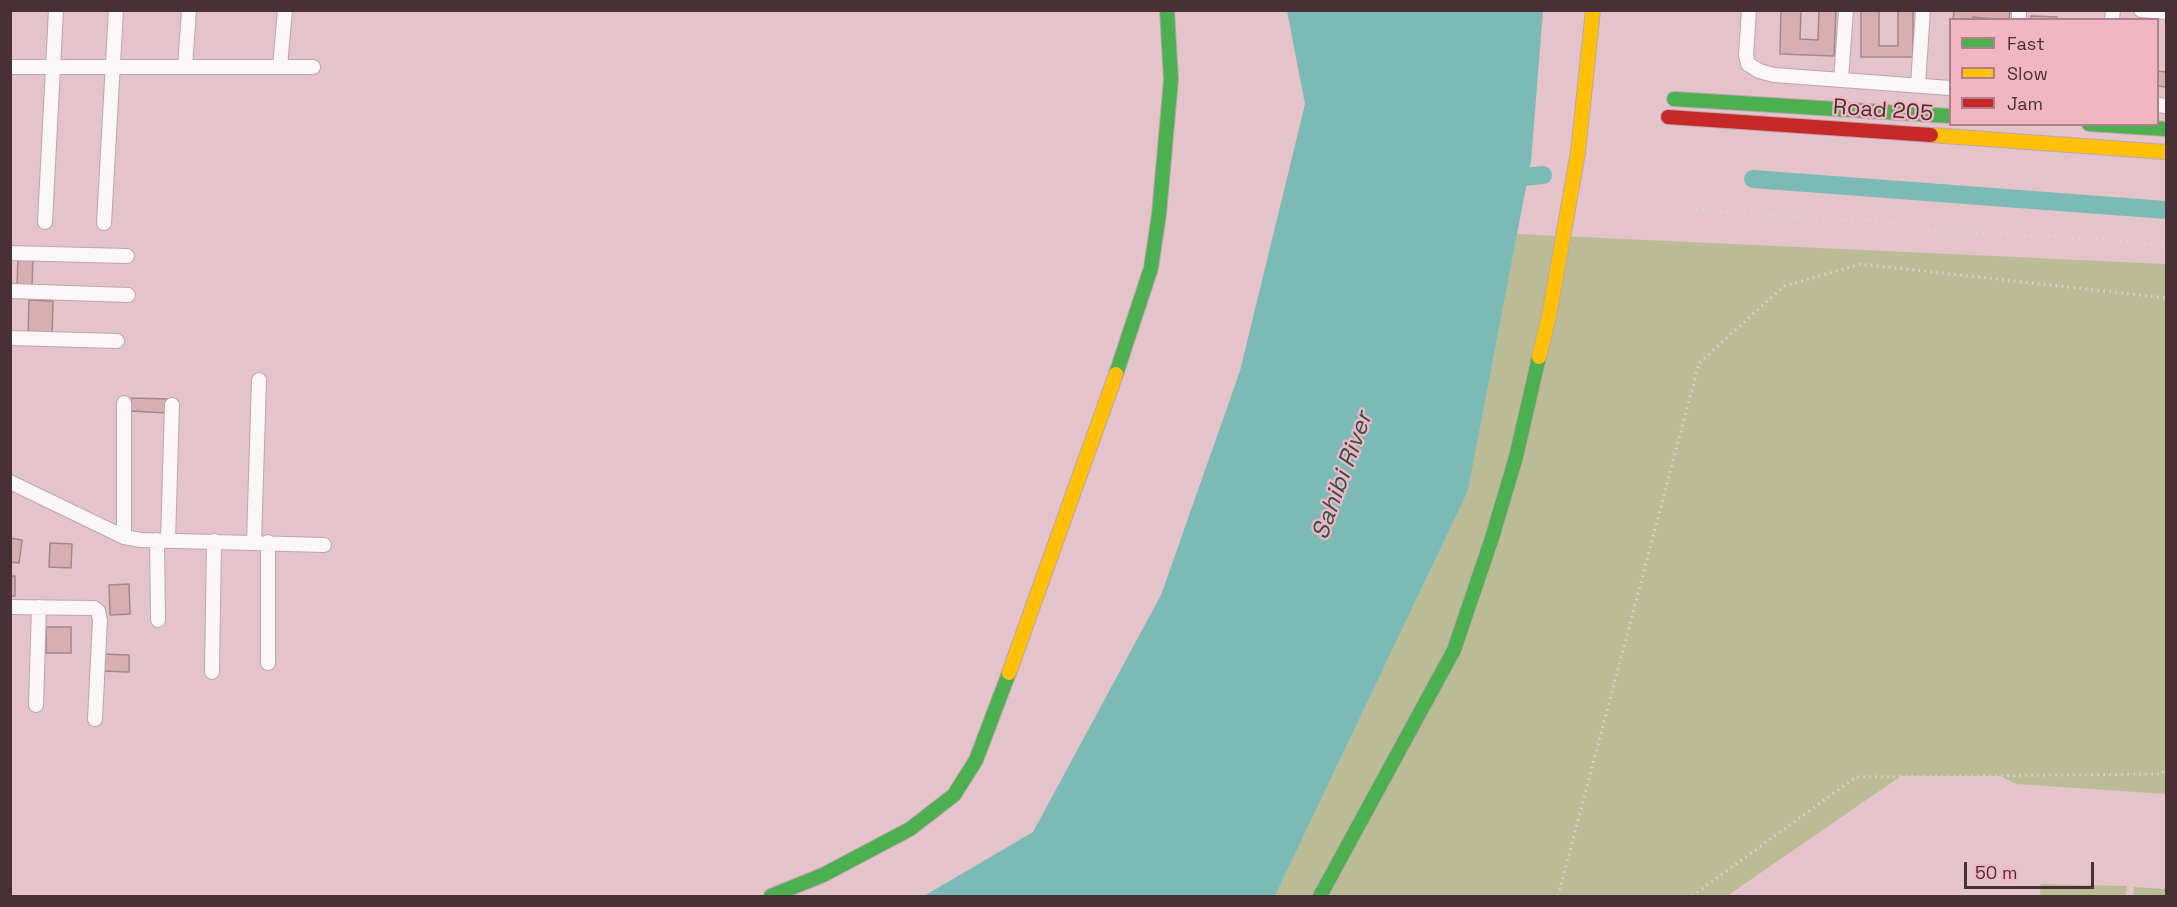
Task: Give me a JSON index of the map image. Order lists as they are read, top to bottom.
{
  "streets": {
    "street": ["Road 205"]
  },
  "water": ["Sahibi River"],
  "legend": ["Fast", "Slow", "Jam"],
  "scale_bar": "50 m"
}
